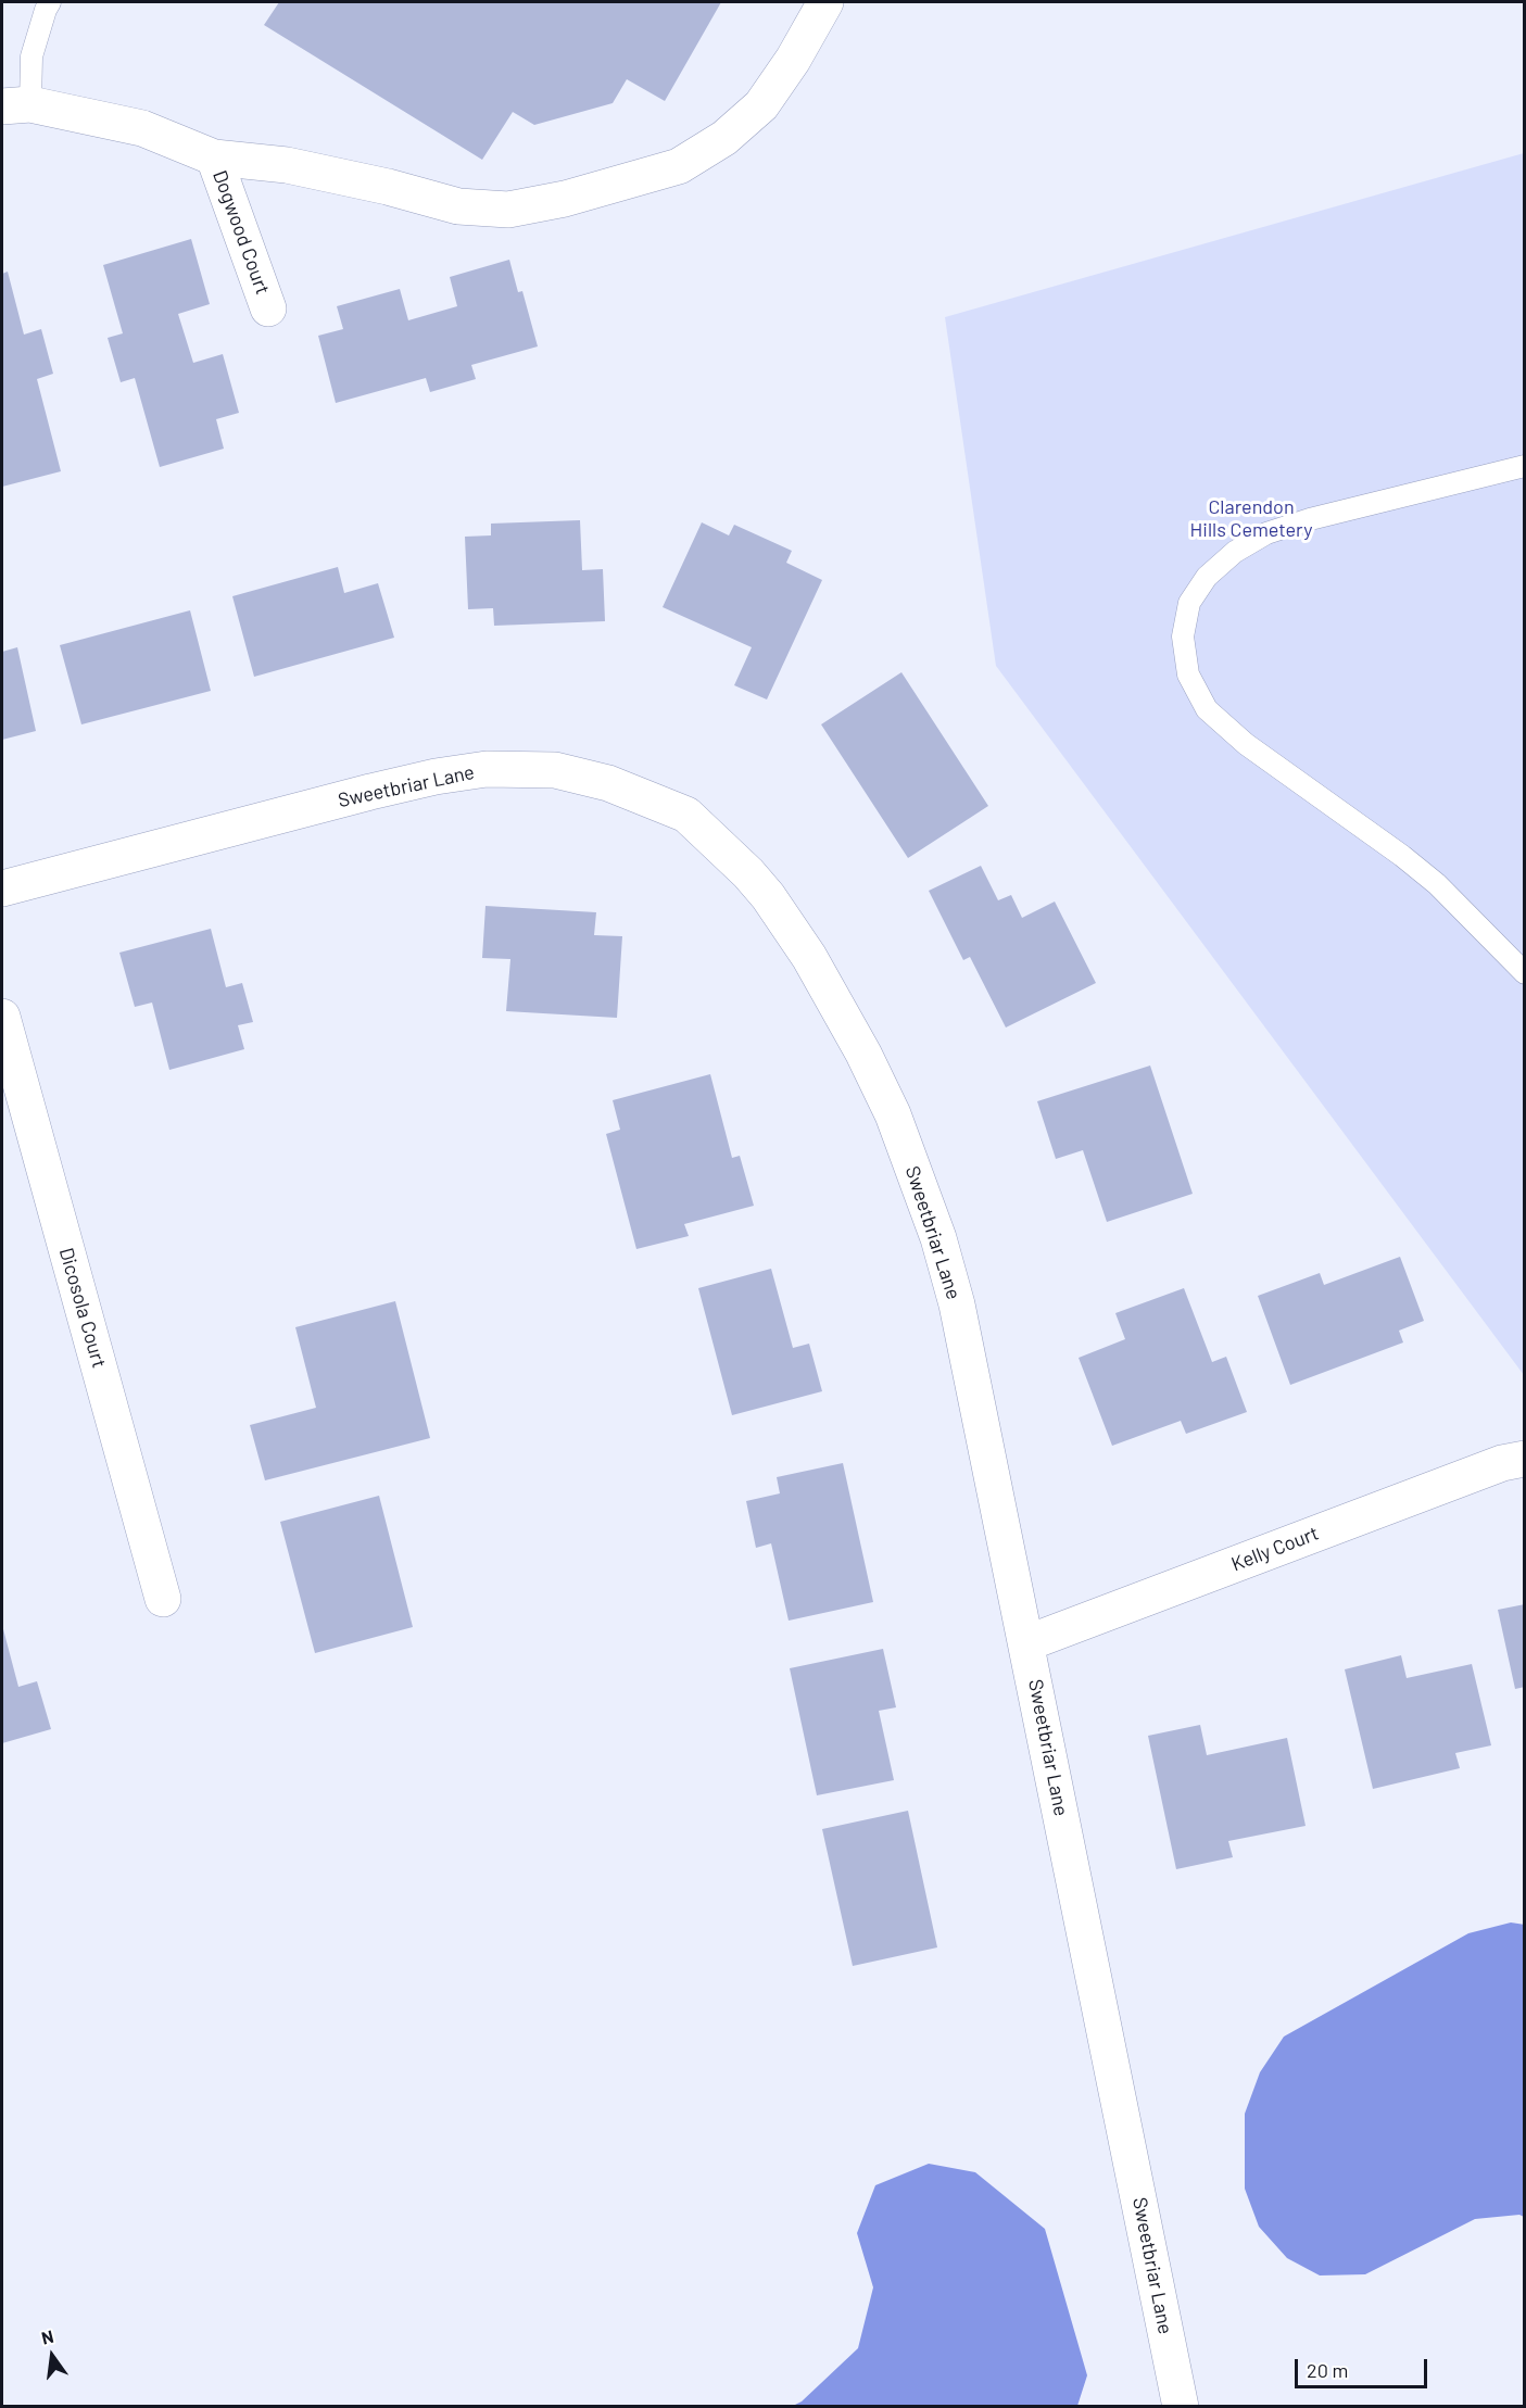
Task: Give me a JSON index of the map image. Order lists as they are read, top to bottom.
{
  "streets": {
    "street": [
      "Dogwood Court",
      "Sweetbriar Lane",
      "Dicosola Court",
      "Kelly Court"
    ]
  },
  "crossings": [
    ["Sweetbriar Lane", "Kelly Court"]
  ],
  "parks": ["Clarendon Hills Cemetery"],
  "scale_bar": "20 m",
  "north": "top"
}
